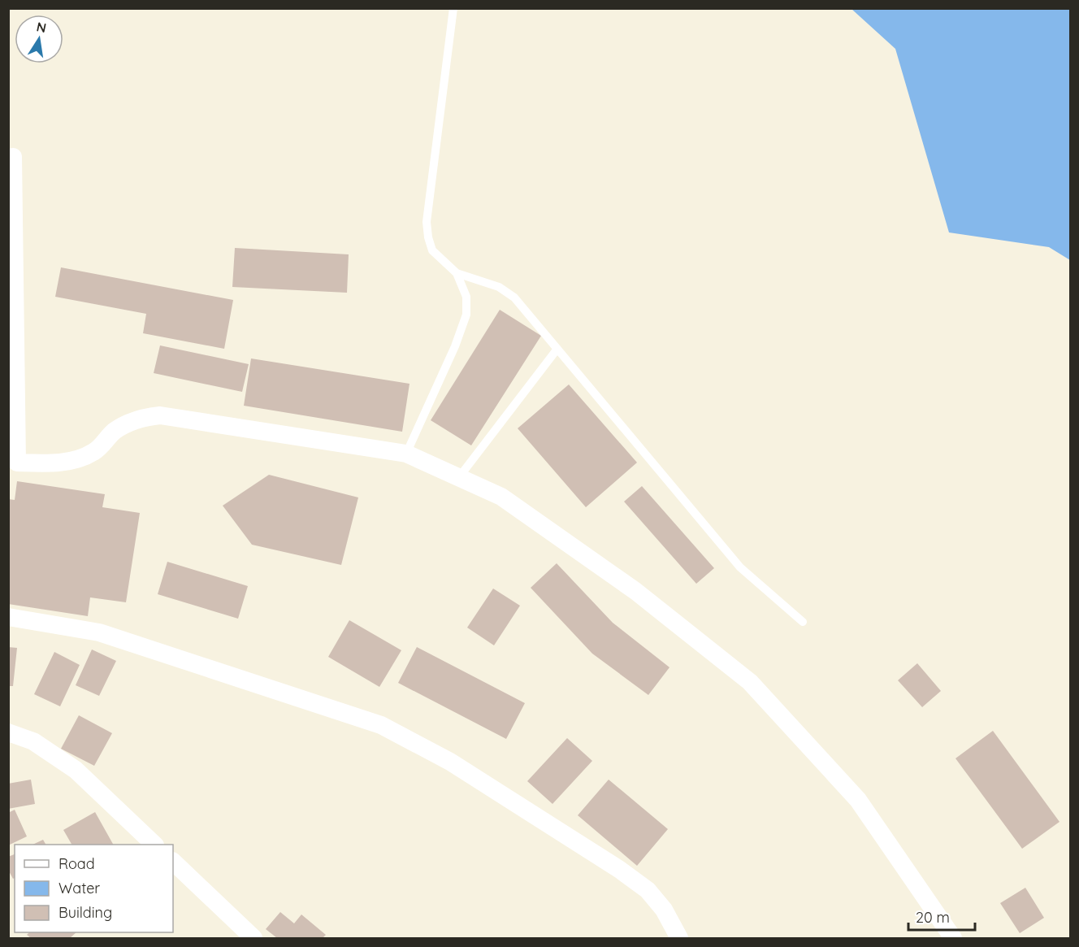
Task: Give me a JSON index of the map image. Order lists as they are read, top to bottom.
{
  "legend": ["Road", "Water", "Building"],
  "scale_bar": "20 m",
  "north": "top"
}
